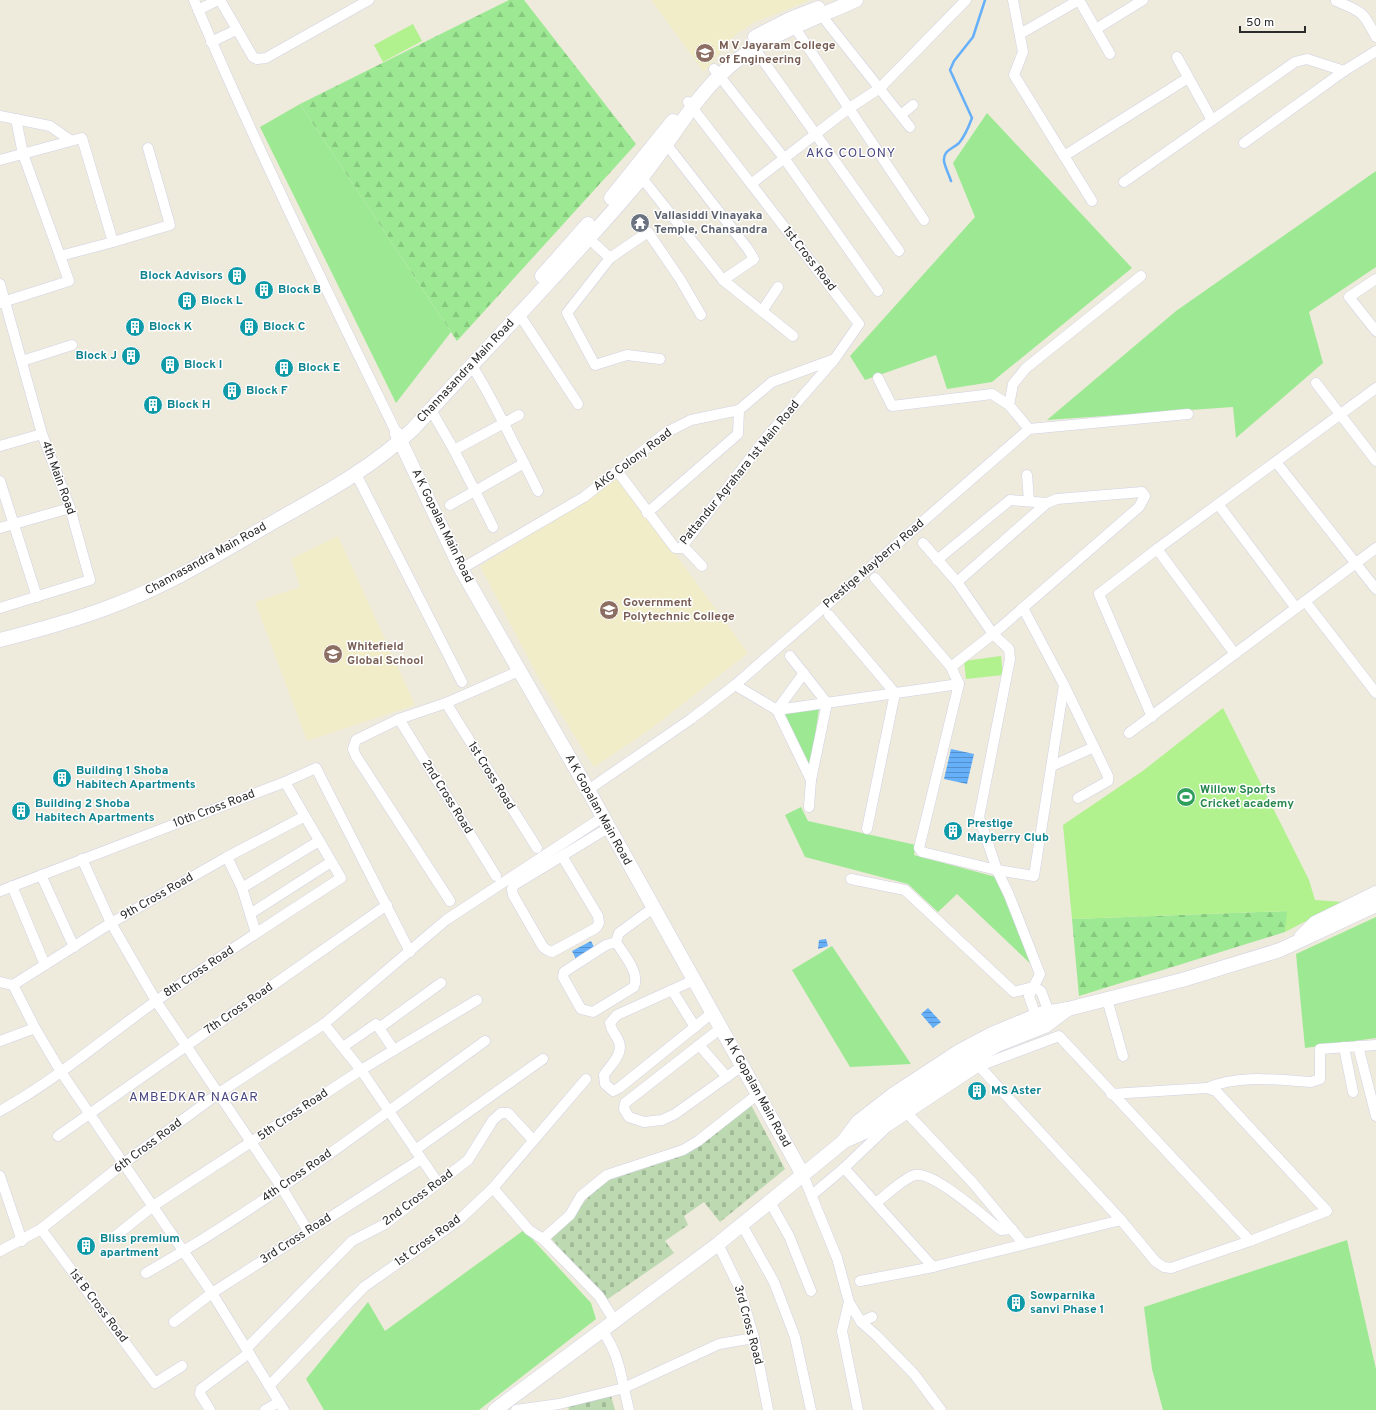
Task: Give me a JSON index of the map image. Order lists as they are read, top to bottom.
{
  "streets": {
    "main road": ["Channasandra Main Road", "A K Gopalan Main Road"],
    "street": [
      "1st Cross Road",
      "AKG Colony Road",
      "Pattandur Agrahara 1st Main Road",
      "4th Main Road",
      "Prestige Mayberry Road",
      "2nd Cross Road",
      "10th Cross Road",
      "9th Cross Road",
      "8th Cross Road",
      "7th Cross Road",
      "5th Cross Road",
      "6th Cross Road",
      "4th Cross Road",
      "3rd Cross Road",
      "1st B Cross Road"
    ]
  },
  "crossings": [
    ["1st Cross Road", "Channasandra Main Road"],
    ["1st Cross Road", "AKG Colony Road"],
    ["1st Cross Road", "Pattandur Agrahara 1st Main Road"],
    ["1st Cross Road", "2nd Cross Road"],
    ["Channasandra Main Road", "A K Gopalan Main Road"],
    ["AKG Colony Road", "Pattandur Agrahara 1st Main Road"],
    ["AKG Colony Road", "A K Gopalan Main Road"],
    ["A K Gopalan Main Road", "Prestige Mayberry Road"],
    ["A K Gopalan Main Road", "6th Cross Road"],
    ["10th Cross Road", "7th Cross Road"],
    ["6th Cross Road", "1st B Cross Road"]
  ],
  "districts": ["AKG COLONY", "AMBEDKAR NAGAR"],
  "places": {
    "school or university": ["M V Jayaram College of Engineering", "Government Polytechnic College", "Whitefield Global School"],
    "temple": ["Vallasiddi Vinayaka Temple, Chansandra"],
    "building": [
      "Block Advisors",
      "Block B",
      "Block L",
      "Block K",
      "Block C",
      "Block J",
      "Block I",
      "Block E",
      "Block F",
      "Block H",
      "Building 1 Shoba Habitech Apartments",
      "Building 2 Shoba Habitech Apartments",
      "Prestige Mayberry Club",
      "MS Aster",
      "Bliss premium apartment",
      "Sowparnika sanvi Phase 1"
    ],
    "sports": ["Willow Sports Cricket academy"]
  },
  "scale_bar": "50 m"
}
